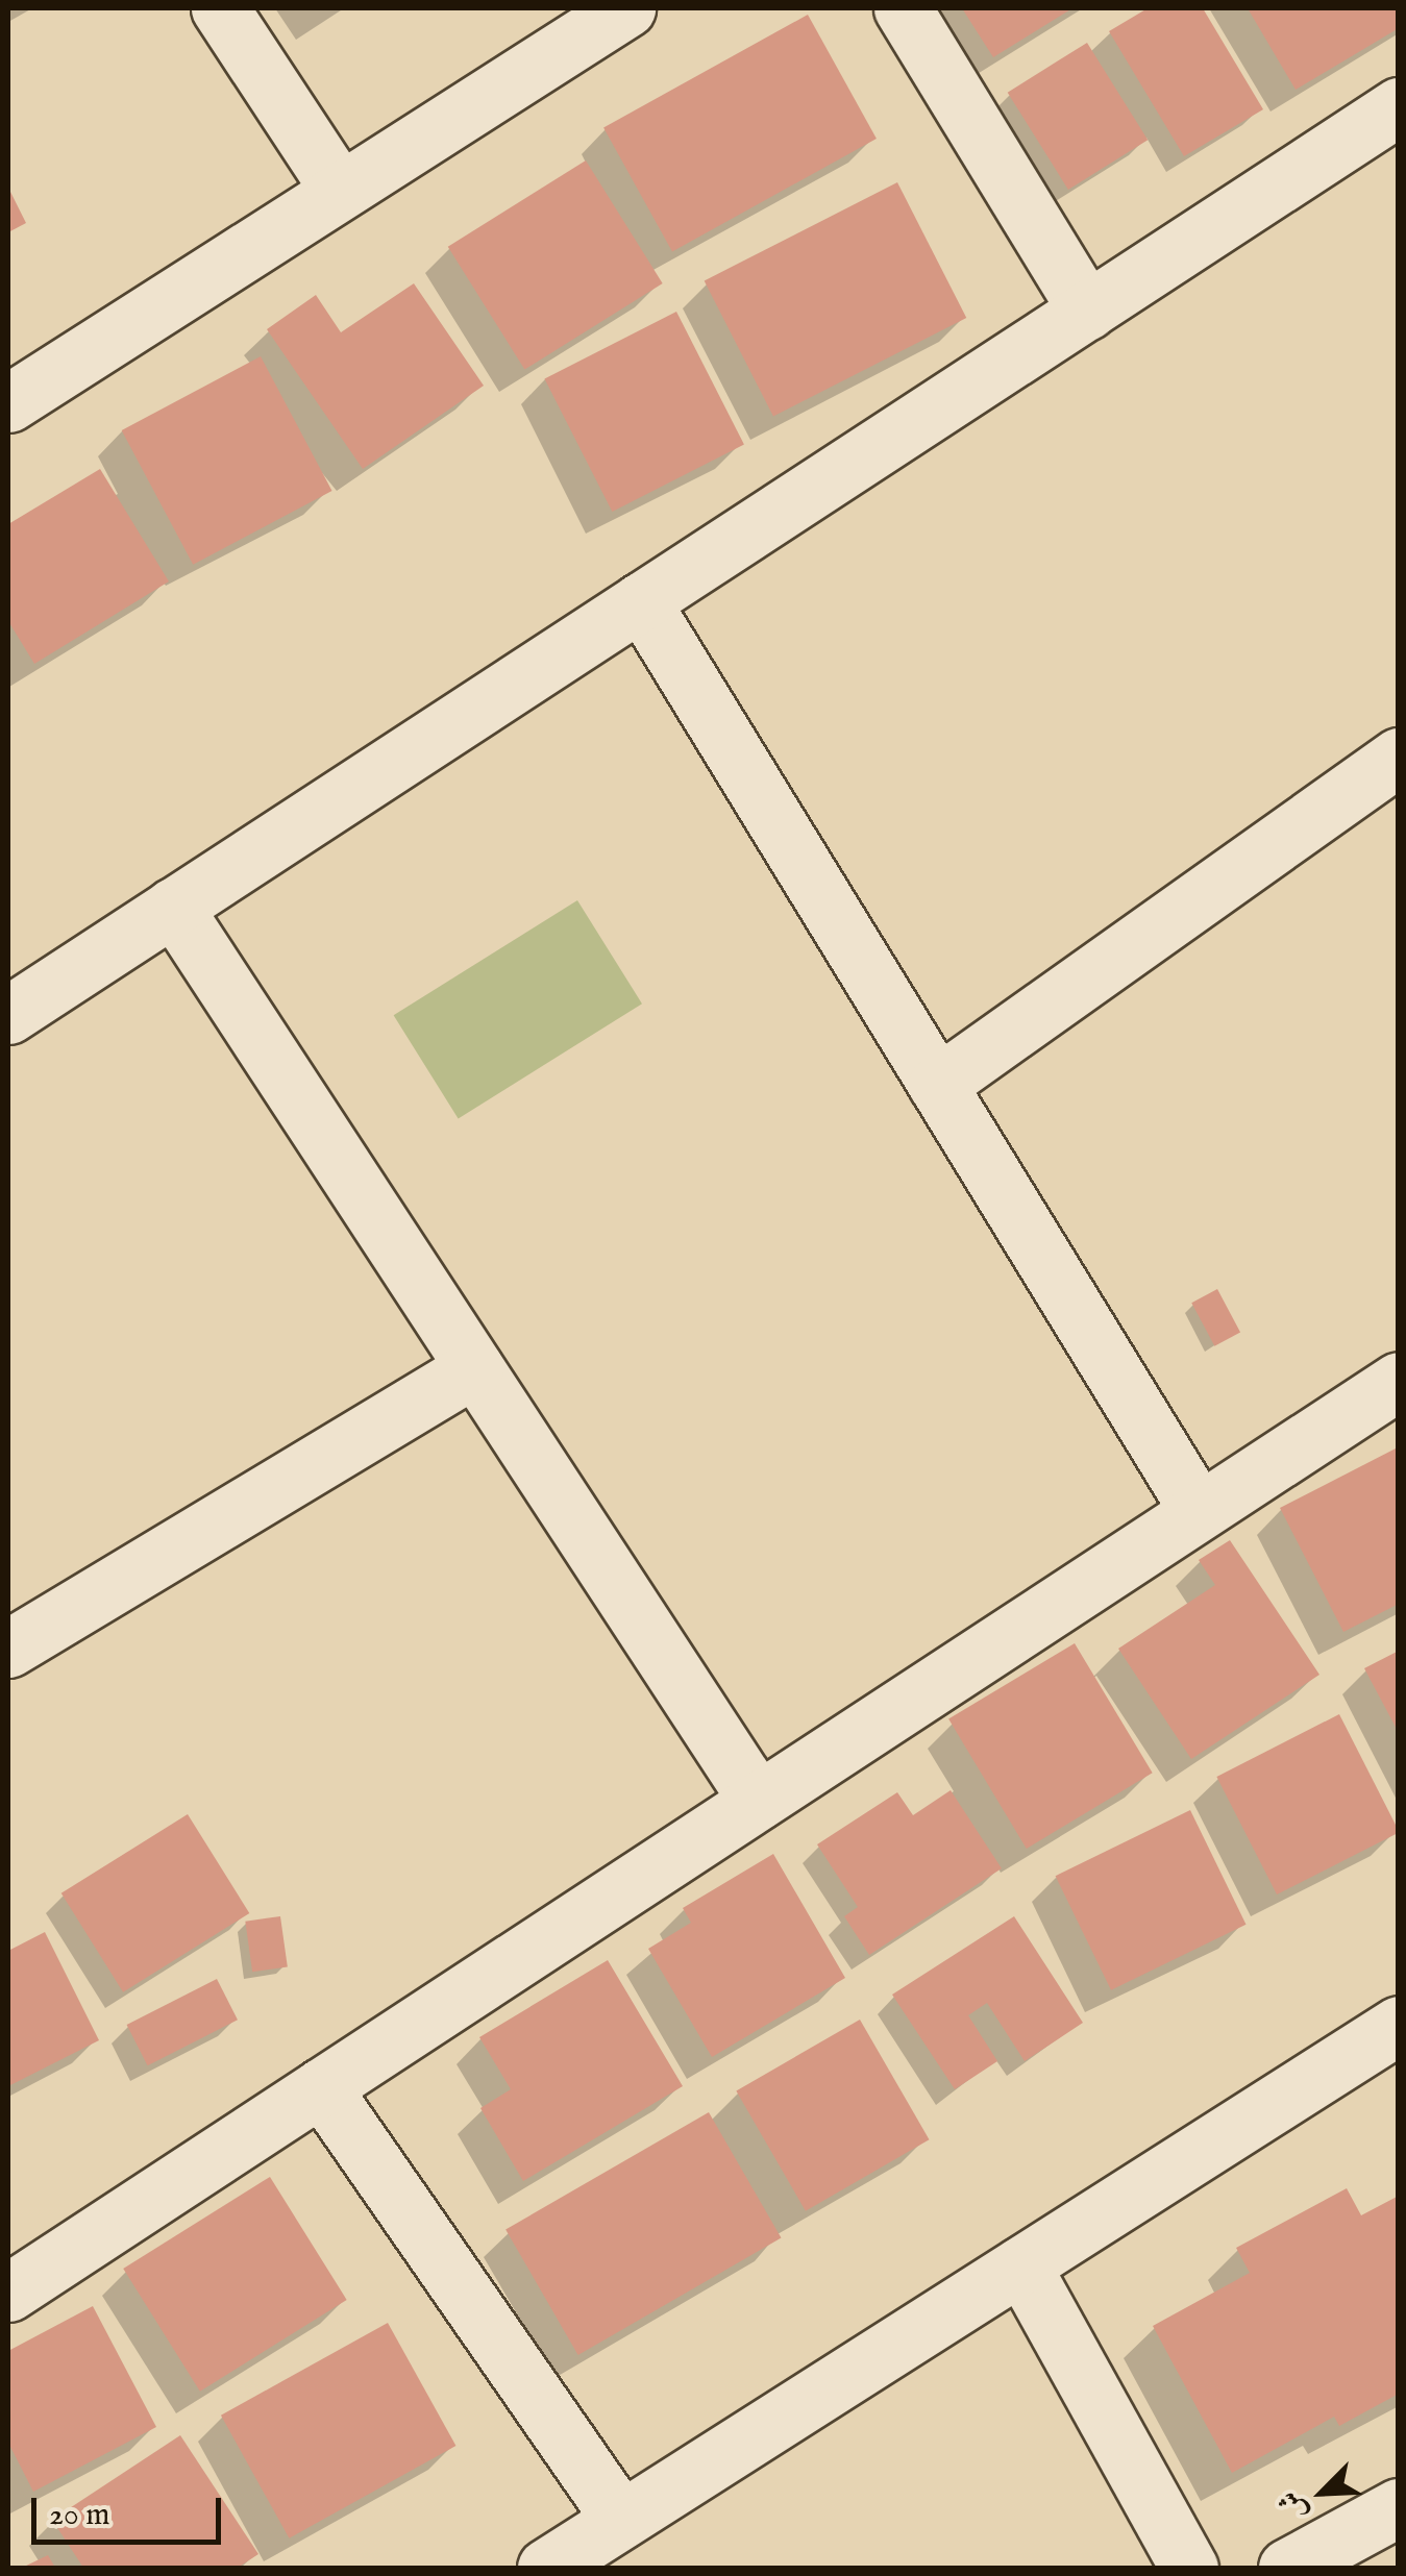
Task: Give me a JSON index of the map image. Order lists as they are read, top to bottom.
{
  "scale_bar": "20 m",
  "north": "bottom left"
}
